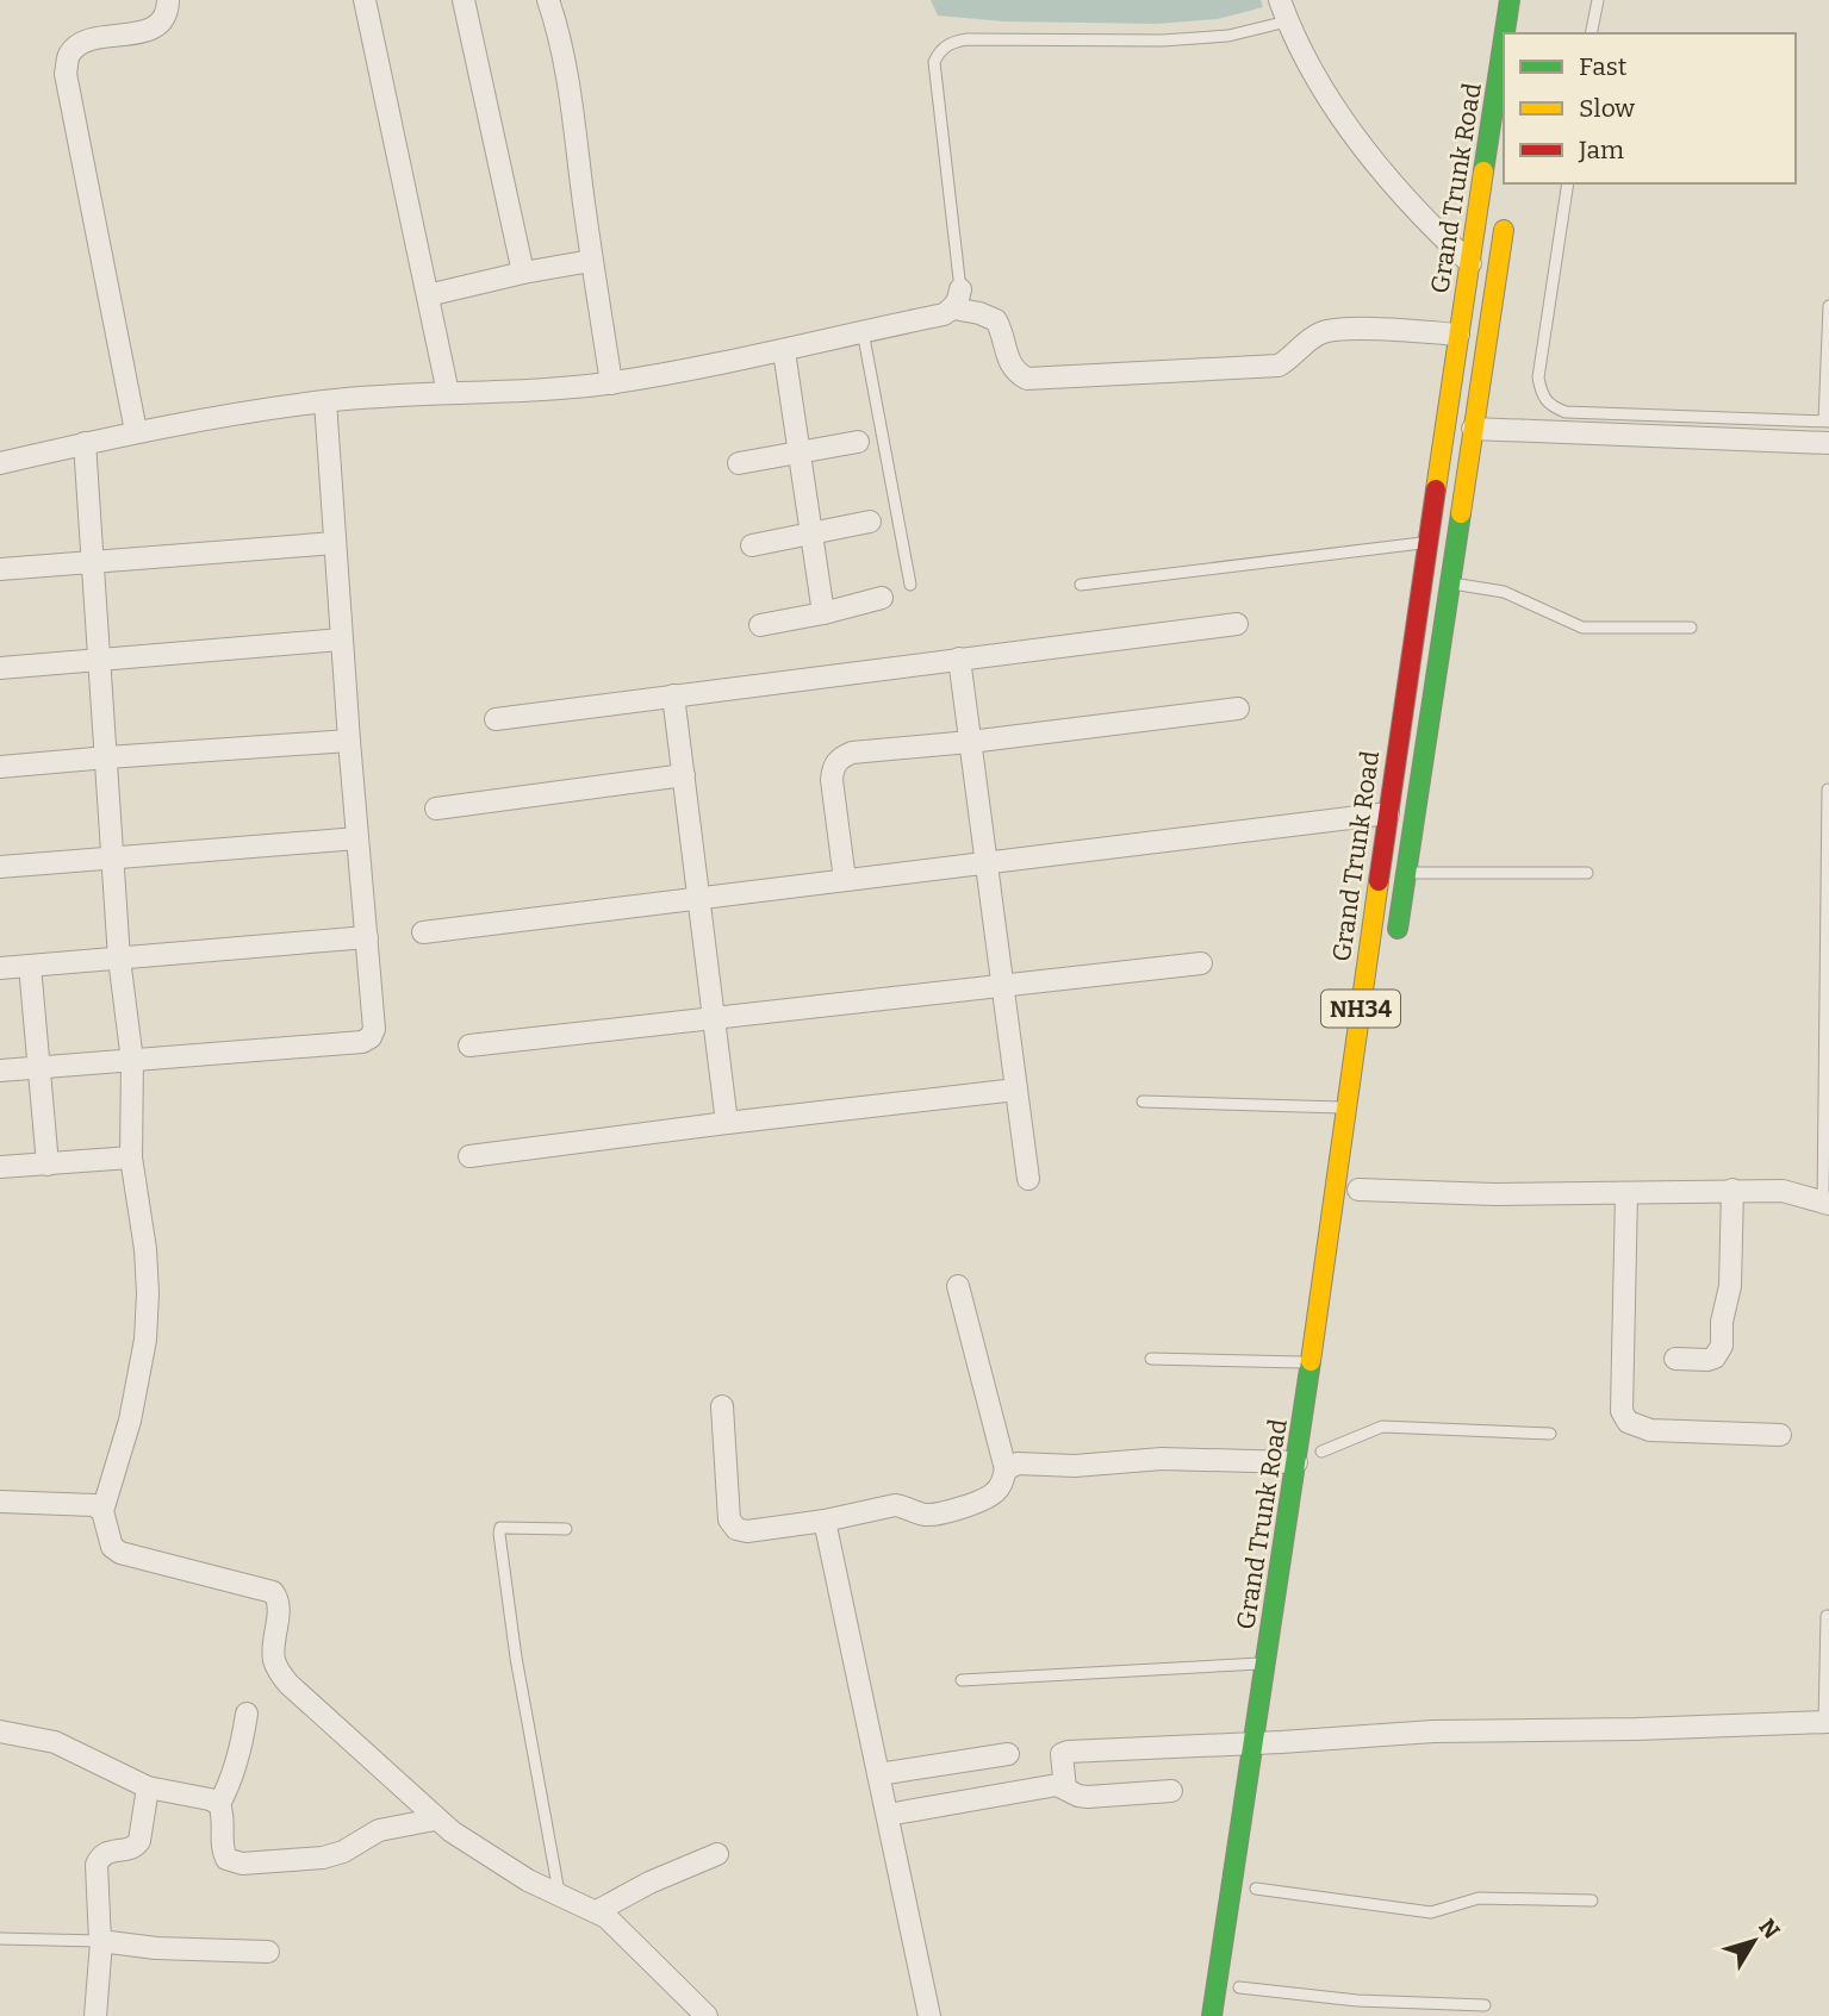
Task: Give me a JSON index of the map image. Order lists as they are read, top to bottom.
{
  "streets": {
    "highway": ["Grand Trunk Road", "NH34"]
  },
  "legend": ["Fast", "Slow", "Jam"],
  "north": "top right"
}
